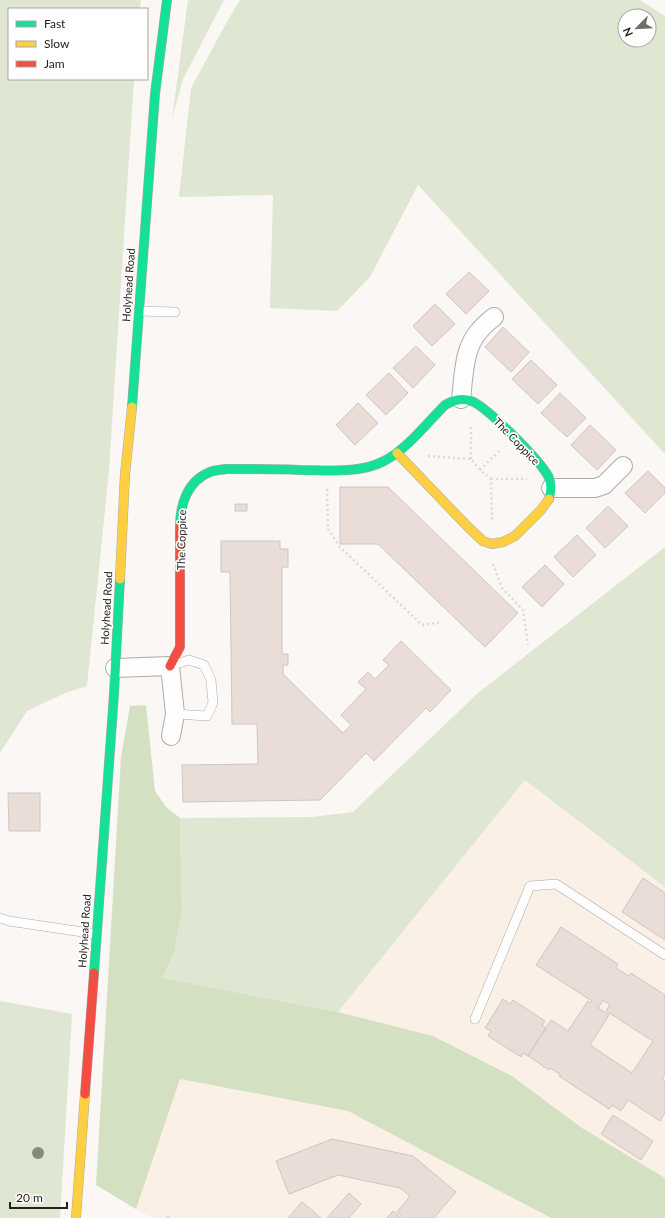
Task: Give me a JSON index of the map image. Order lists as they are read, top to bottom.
{
  "streets": {
    "main road": ["Holyhead Road", "The Coppice"]
  },
  "legend": ["Fast", "Slow", "Jam"],
  "scale_bar": "20 m",
  "north": "bottom left"
}
